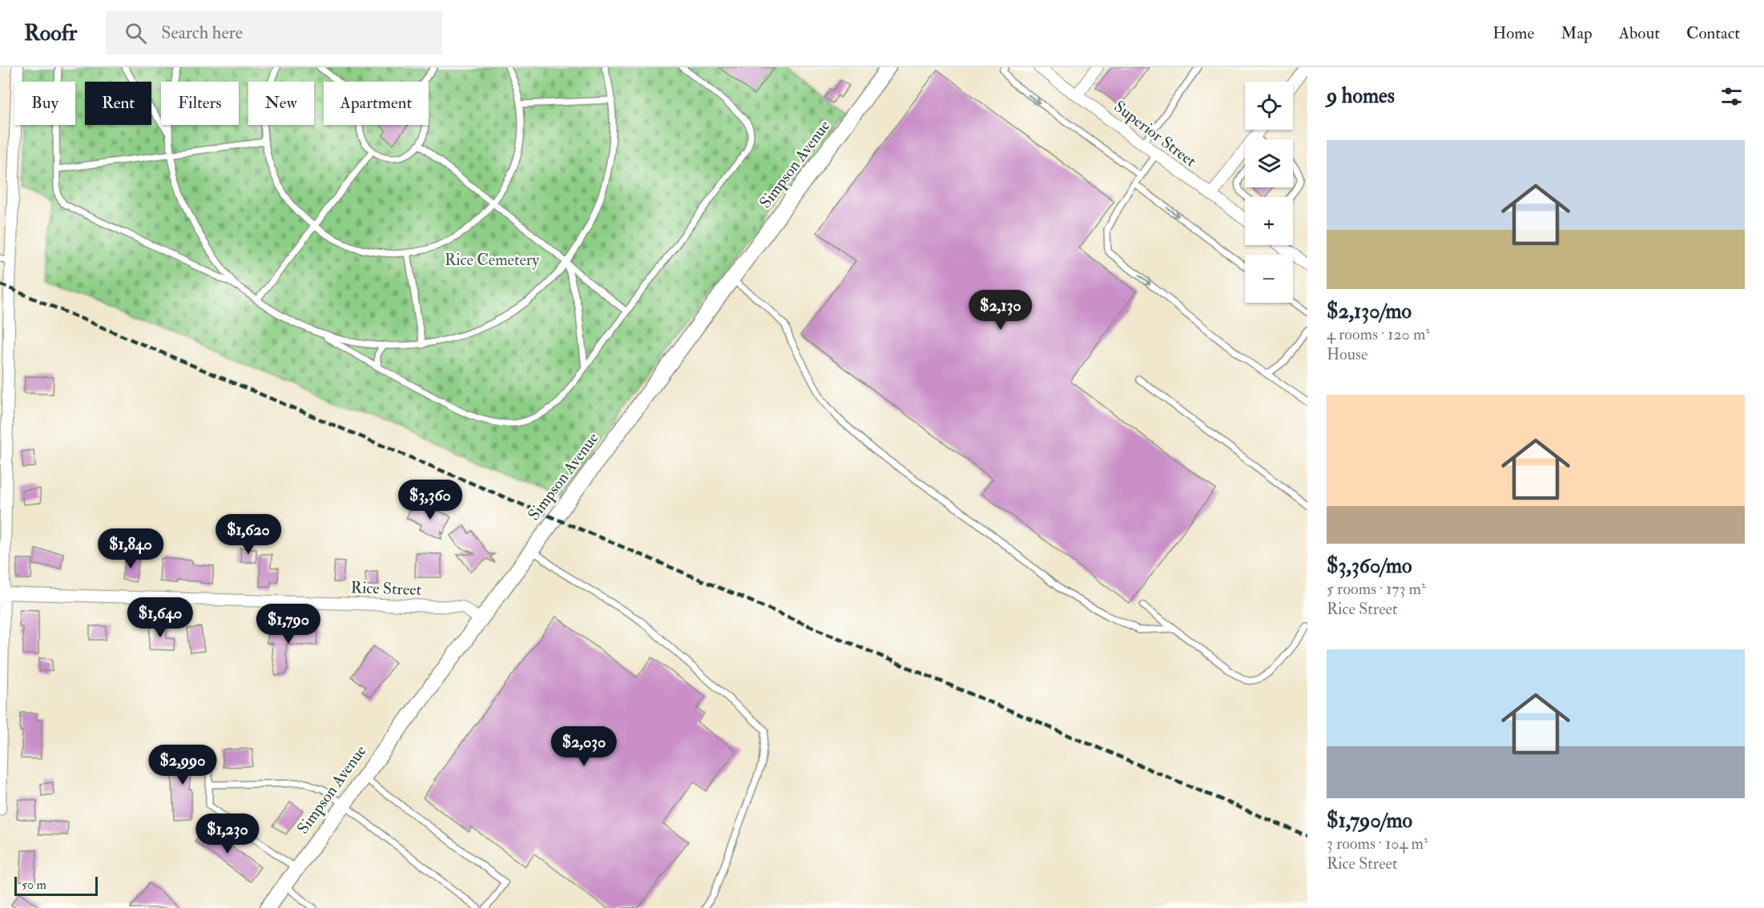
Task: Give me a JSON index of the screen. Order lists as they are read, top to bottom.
{
  "streets": {
    "street": ["Superior Street", "Simpson Avenue", "Rice Street"]
  },
  "crossings": [
    ["Simpson Avenue", "Rice Street"]
  ],
  "parks": ["Rice Cemetery"],
  "scale_bar": "50 m",
  "page": {
    "header": "Roofr",
    "search": "Search here",
    "nav": [
      "Home",
      "Map",
      "About",
      "Contact"
    ],
    "heading": "9 homes",
    "map_buttons": ["+", "−"],
    "chip": [
      "Buy",
      "Rent",
      "Filters",
      "New",
      "Apartment"
    ],
    "list": [
      {
        "name": "$2,130/mo",
        "note": "4 rooms · 120 m² · House"
      },
      {
        "name": "$3,360/mo",
        "note": "5 rooms · 173 m² · Rice Street"
      },
      {
        "name": "$1,790/mo",
        "note": "3 rooms · 104 m² · Rice Street"
      }
    ],
    "price": [
      "$2,130",
      "$3,360",
      "$1,620",
      "$1,840",
      "$1,640",
      "$1,790",
      "$2,030",
      "$2,990",
      "$1,230"
    ],
    "scale": "50 m"
  }
}
